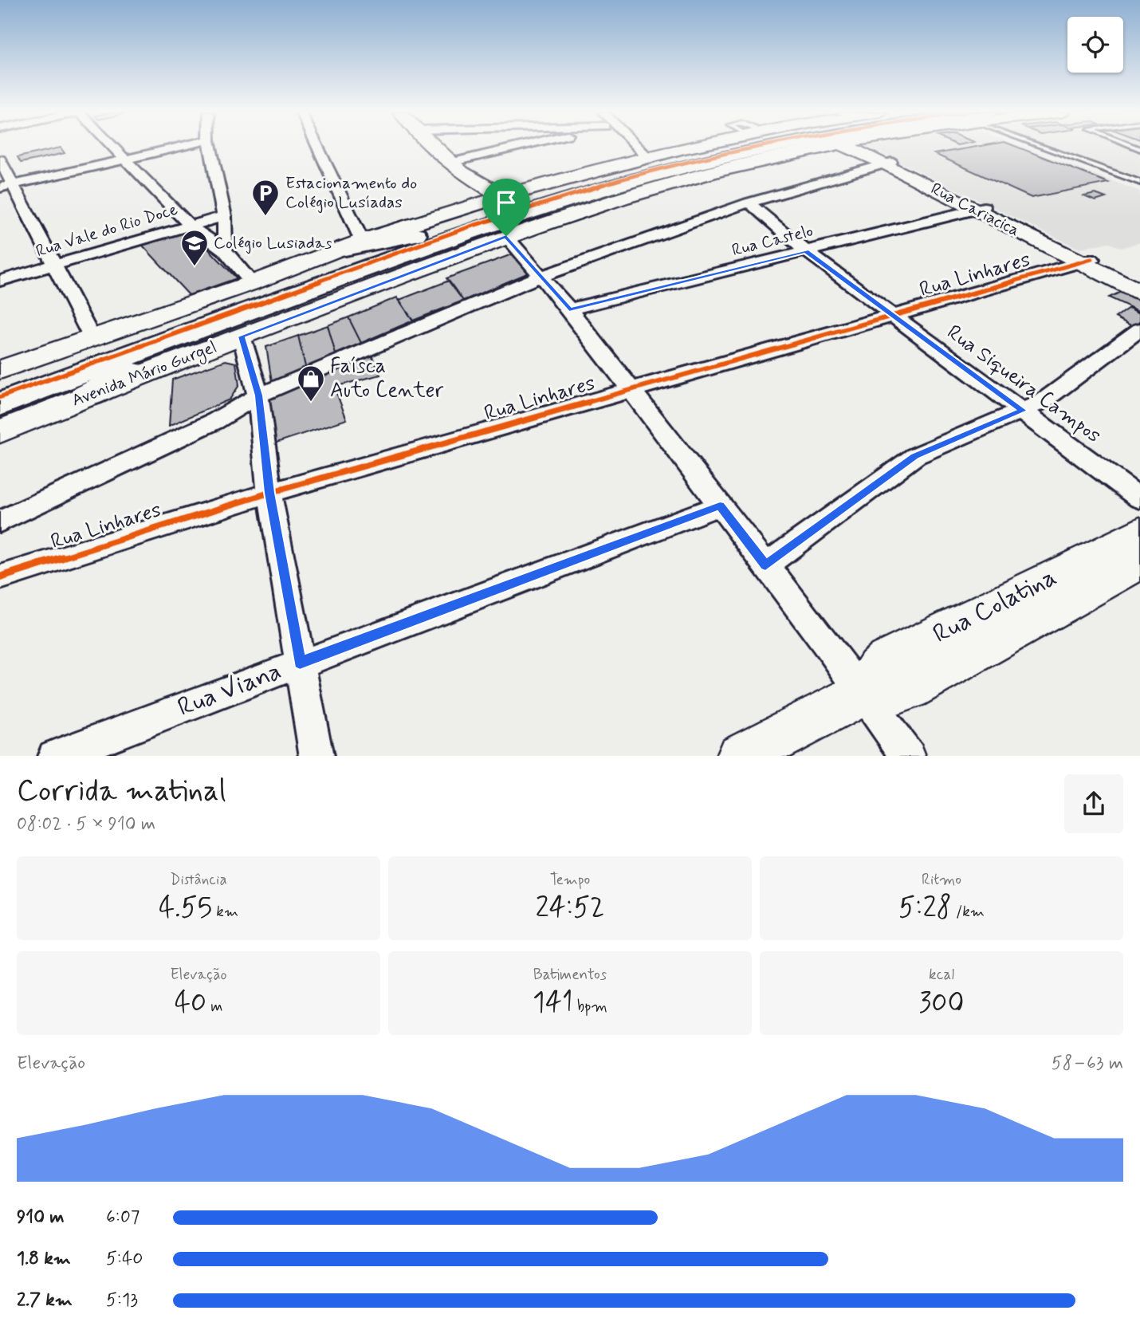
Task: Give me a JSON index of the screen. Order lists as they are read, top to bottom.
{
  "streets": {
    "main road": ["Rua Cariacica", "Avenida Mário Gurgel", "Rua Colatina"],
    "street": [
      "Rua Vale do Rio Doce",
      "Rua Castelo",
      "Rua Linhares",
      "Rua Siqueira Campos",
      "Rua Viana"
    ]
  },
  "crossings": [
    ["Rua Cariacica", "Rua Castelo"],
    ["Rua Cariacica", "Rua Linhares"],
    ["Rua Castelo", "Rua Siqueira Campos"],
    ["Rua Linhares", "Rua Siqueira Campos"]
  ],
  "places": {
    "parking": ["Estacionamento do Colégio Lusíadas"],
    "school or university": ["Colégio Lusiadas"],
    "shop": ["Faísca Auto Center"]
  },
  "page": {
    "heading": ["Corrida matinal", "08:02 · 5 × 910 m"],
    "stats": [
      ["Distância", "4.55 km"],
      ["Tempo", "24:52"],
      ["Ritmo", "5:28 /km"],
      ["Elevação", "40 m"],
      ["Batimentos", "141 bpm"],
      ["kcal", "300"]
    ],
    "chart": ["Elevação", "58–63 m"],
    "list": [
      {
        "name": "910 m",
        "note": "6:07"
      },
      {
        "name": "1.8 km",
        "note": "5:40"
      },
      {
        "name": "2.7 km",
        "note": "5:13"
      }
    ]
  }
}
